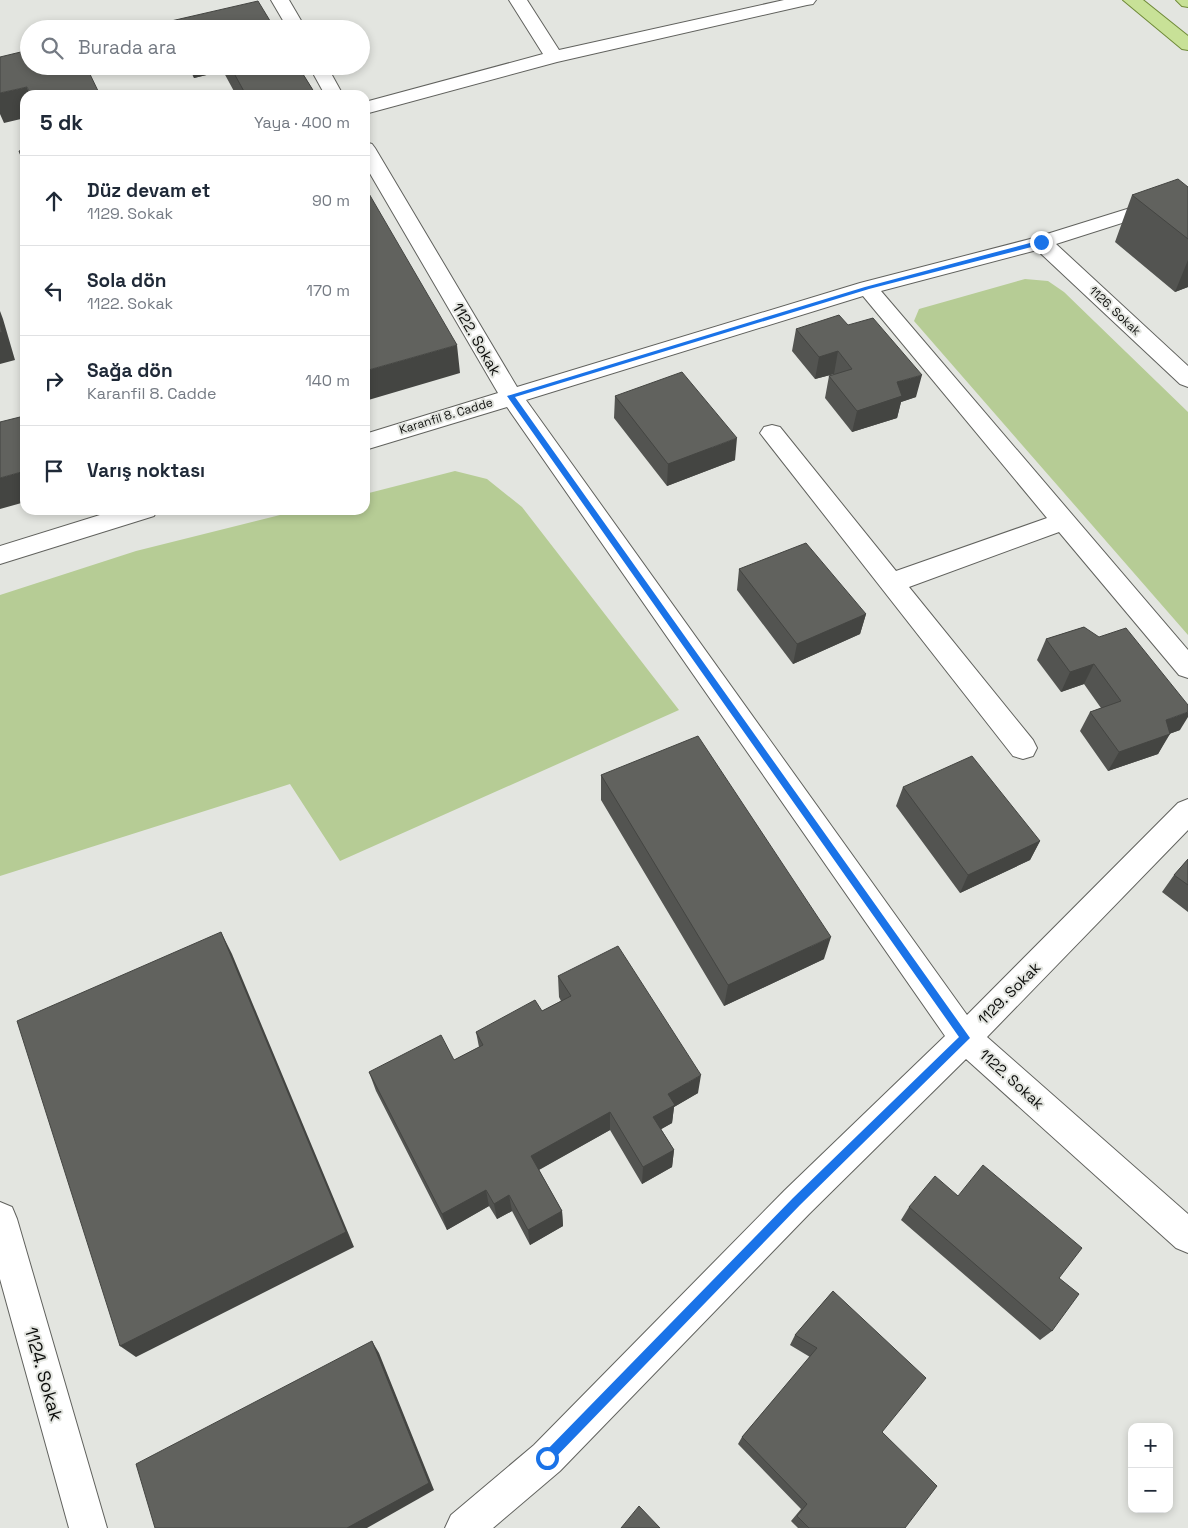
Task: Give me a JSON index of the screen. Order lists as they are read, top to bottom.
{
  "streets": {
    "street": [
      "1126. Sokak",
      "1122. Sokak",
      "Karanfil 8. Cadde",
      "1129. Sokak",
      "1124. Sokak"
    ]
  },
  "crossings": [
    ["1126. Sokak", "Karanfil 8. Cadde"],
    ["1122. Sokak", "Karanfil 8. Cadde"],
    ["1122. Sokak", "1129. Sokak"]
  ],
  "page": {
    "search": "Burada ara",
    "heading": ["5 dk", "Yaya · 400 m"],
    "list": [
      ["Düz devam et", "1129. Sokak", "90 m"],
      ["Sola dön", "1122. Sokak", "170 m"],
      ["Sağa dön", "Karanfil 8. Cadde", "140 m"],
      "Varış noktası"
    ],
    "map_buttons": ["+", "−"]
  }
}
